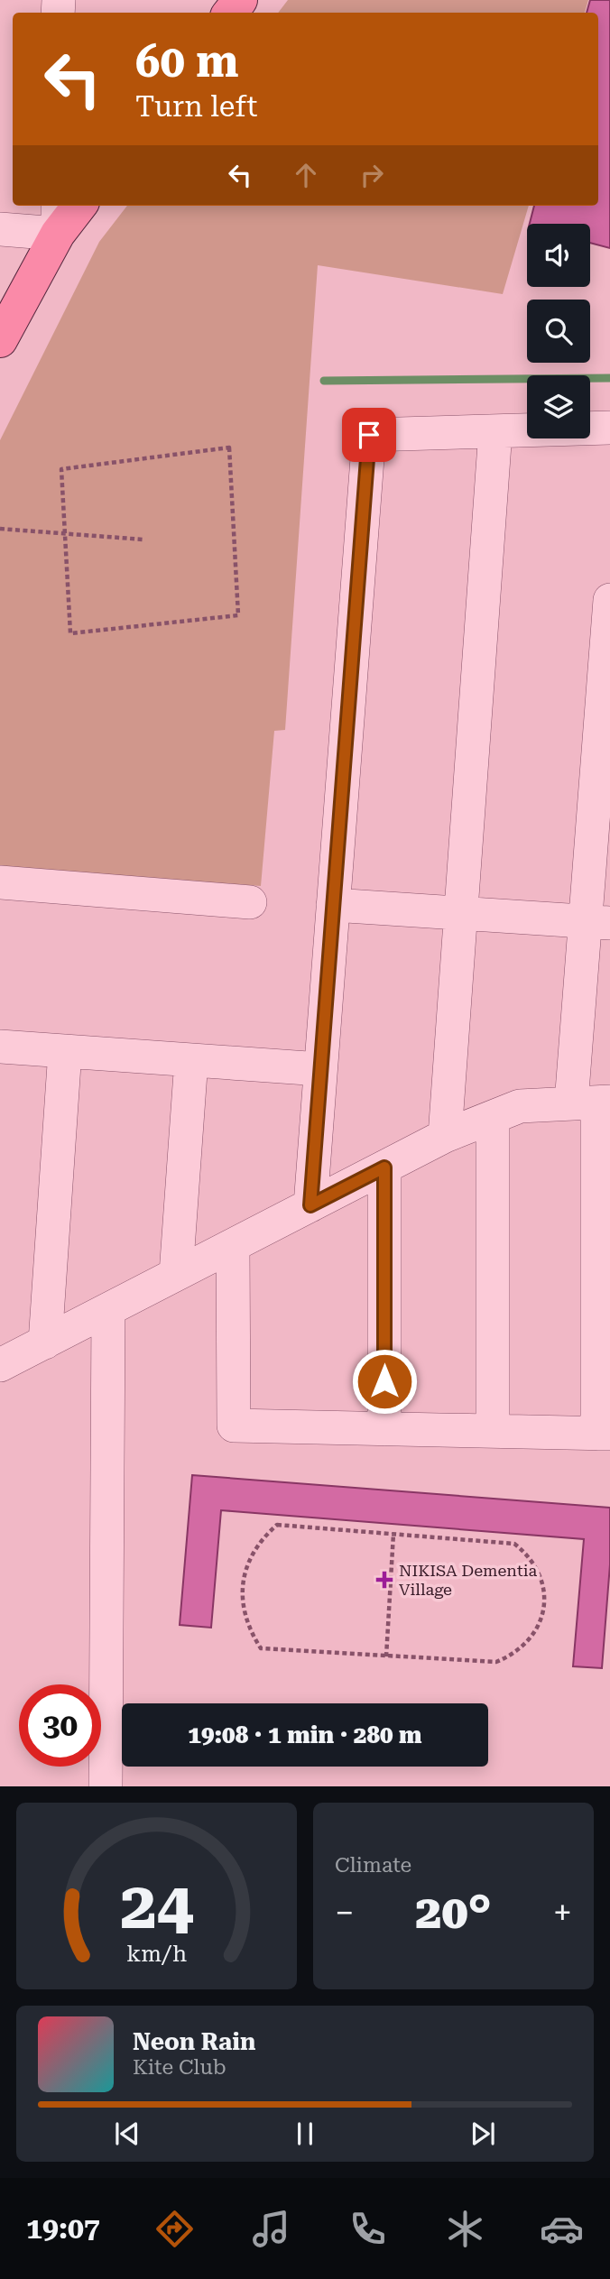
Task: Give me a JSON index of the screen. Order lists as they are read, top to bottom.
{
  "places": {
    "health": ["NIKISA Dementia Village"]
  },
  "page": {
    "turn": ["60 m", "Turn left"],
    "limit": "30",
    "trip": "19:08 · 1 min · 280 m",
    "tile": "Climate",
    "heat": ["−", "20°", "+"],
    "song": ["Neon Rain", "Kite Club"],
    "tabs": "19:07",
    "gauge": ["24", "km/h"]
  }
}
